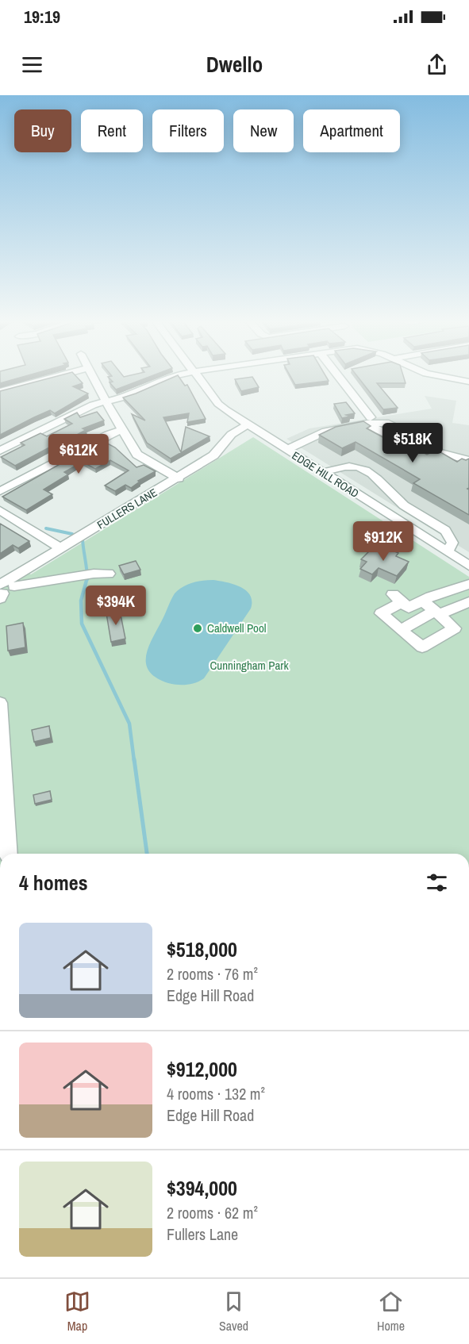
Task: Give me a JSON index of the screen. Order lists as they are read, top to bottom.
{
  "streets": {
    "street": ["EDGE HILL ROAD", "FULLERS LANE"]
  },
  "crossings": [
    ["EDGE HILL ROAD", "FULLERS LANE"]
  ],
  "parks": ["Cunningham Park"],
  "places": ["Caldwell Pool"],
  "page": {
    "status": "19:19",
    "header": "Dwello",
    "chip": [
      "Buy",
      "Rent",
      "Filters",
      "New",
      "Apartment"
    ],
    "price": [
      "$518K",
      "$612K",
      "$912K",
      "$394K"
    ],
    "heading": "4 homes",
    "list": [
      {
        "name": "$518,000",
        "note": "2 rooms · 76 m² · Edge Hill Road"
      },
      {
        "name": "$912,000",
        "note": "4 rooms · 132 m² · Edge Hill Road"
      },
      {
        "name": "$394,000",
        "note": "2 rooms · 62 m² · Fullers Lane"
      }
    ],
    "tabs": ["Map", "Saved", "Home"]
  }
}
